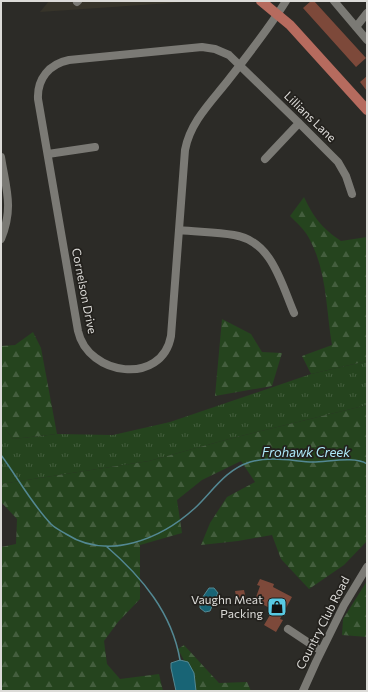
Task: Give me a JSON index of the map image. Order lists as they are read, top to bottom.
{
  "streets": {
    "street": ["Lillians Lane", "Cornelson Drive", "Country Club Road"]
  },
  "crossings": [
    ["Lillians Lane", "Cornelson Drive"]
  ],
  "water": ["Frohawk Creek"],
  "places": {
    "shop": ["Vaughn Meat Packing"]
  }
}
